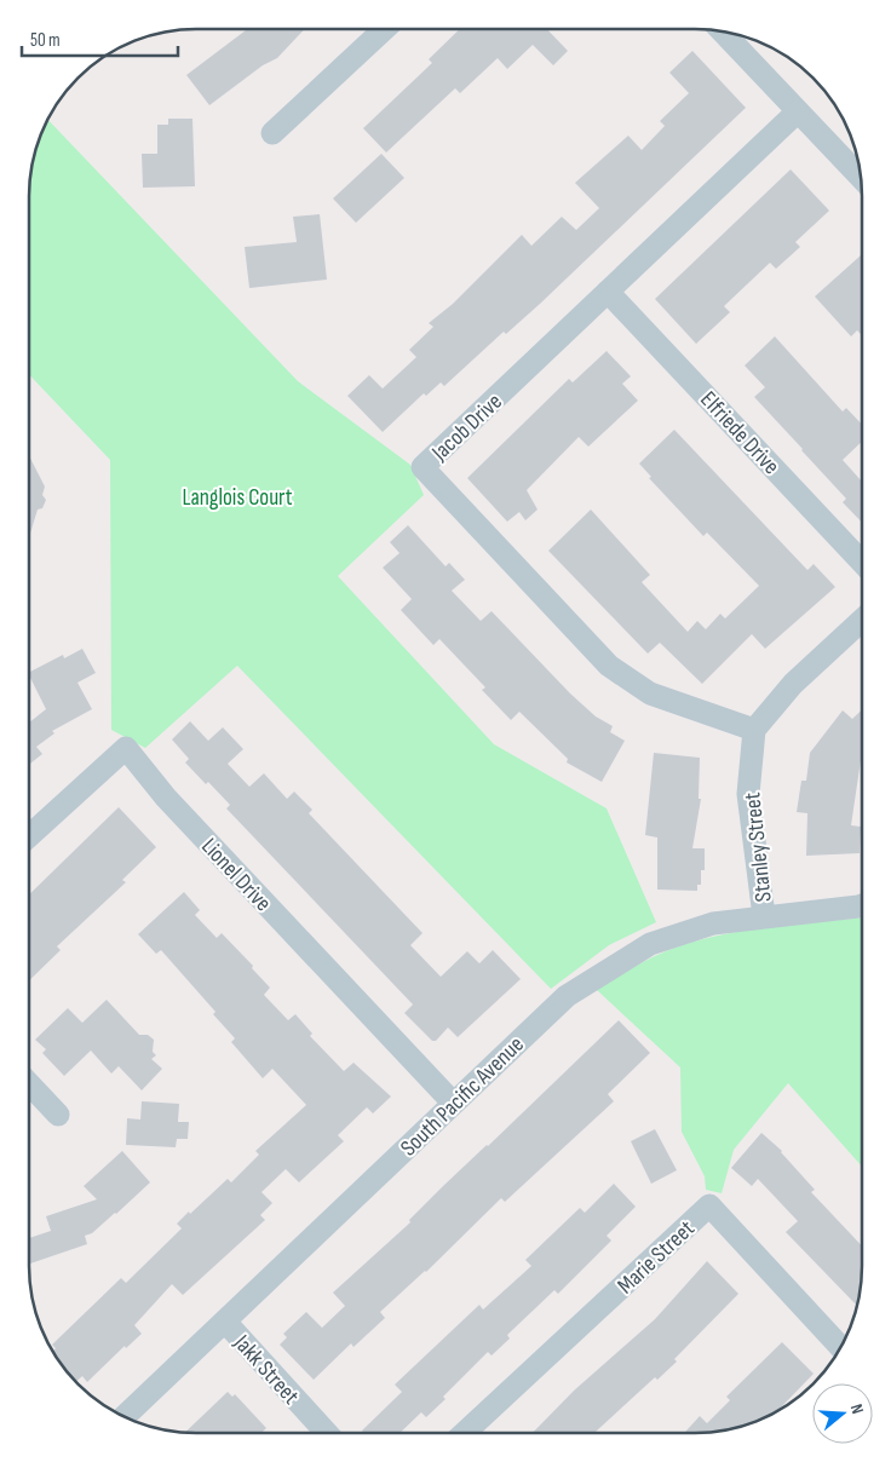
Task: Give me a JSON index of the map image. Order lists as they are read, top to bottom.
{
  "streets": {
    "street": [
      "Jacob Drive",
      "Elfriede Drive",
      "Stanley Street",
      "Lionel Drive",
      "South Pacific Avenue",
      "Marie Street",
      "Jakk Street"
    ]
  },
  "crossings": [
    ["Jacob Drive", "Elfriede Drive"],
    ["Jacob Drive", "Stanley Street"],
    ["Stanley Street", "South Pacific Avenue"],
    ["Lionel Drive", "South Pacific Avenue"],
    ["South Pacific Avenue", "Jakk Street"]
  ],
  "parks": ["Langlois Court"],
  "scale_bar": "50 m",
  "north": "right"
}
